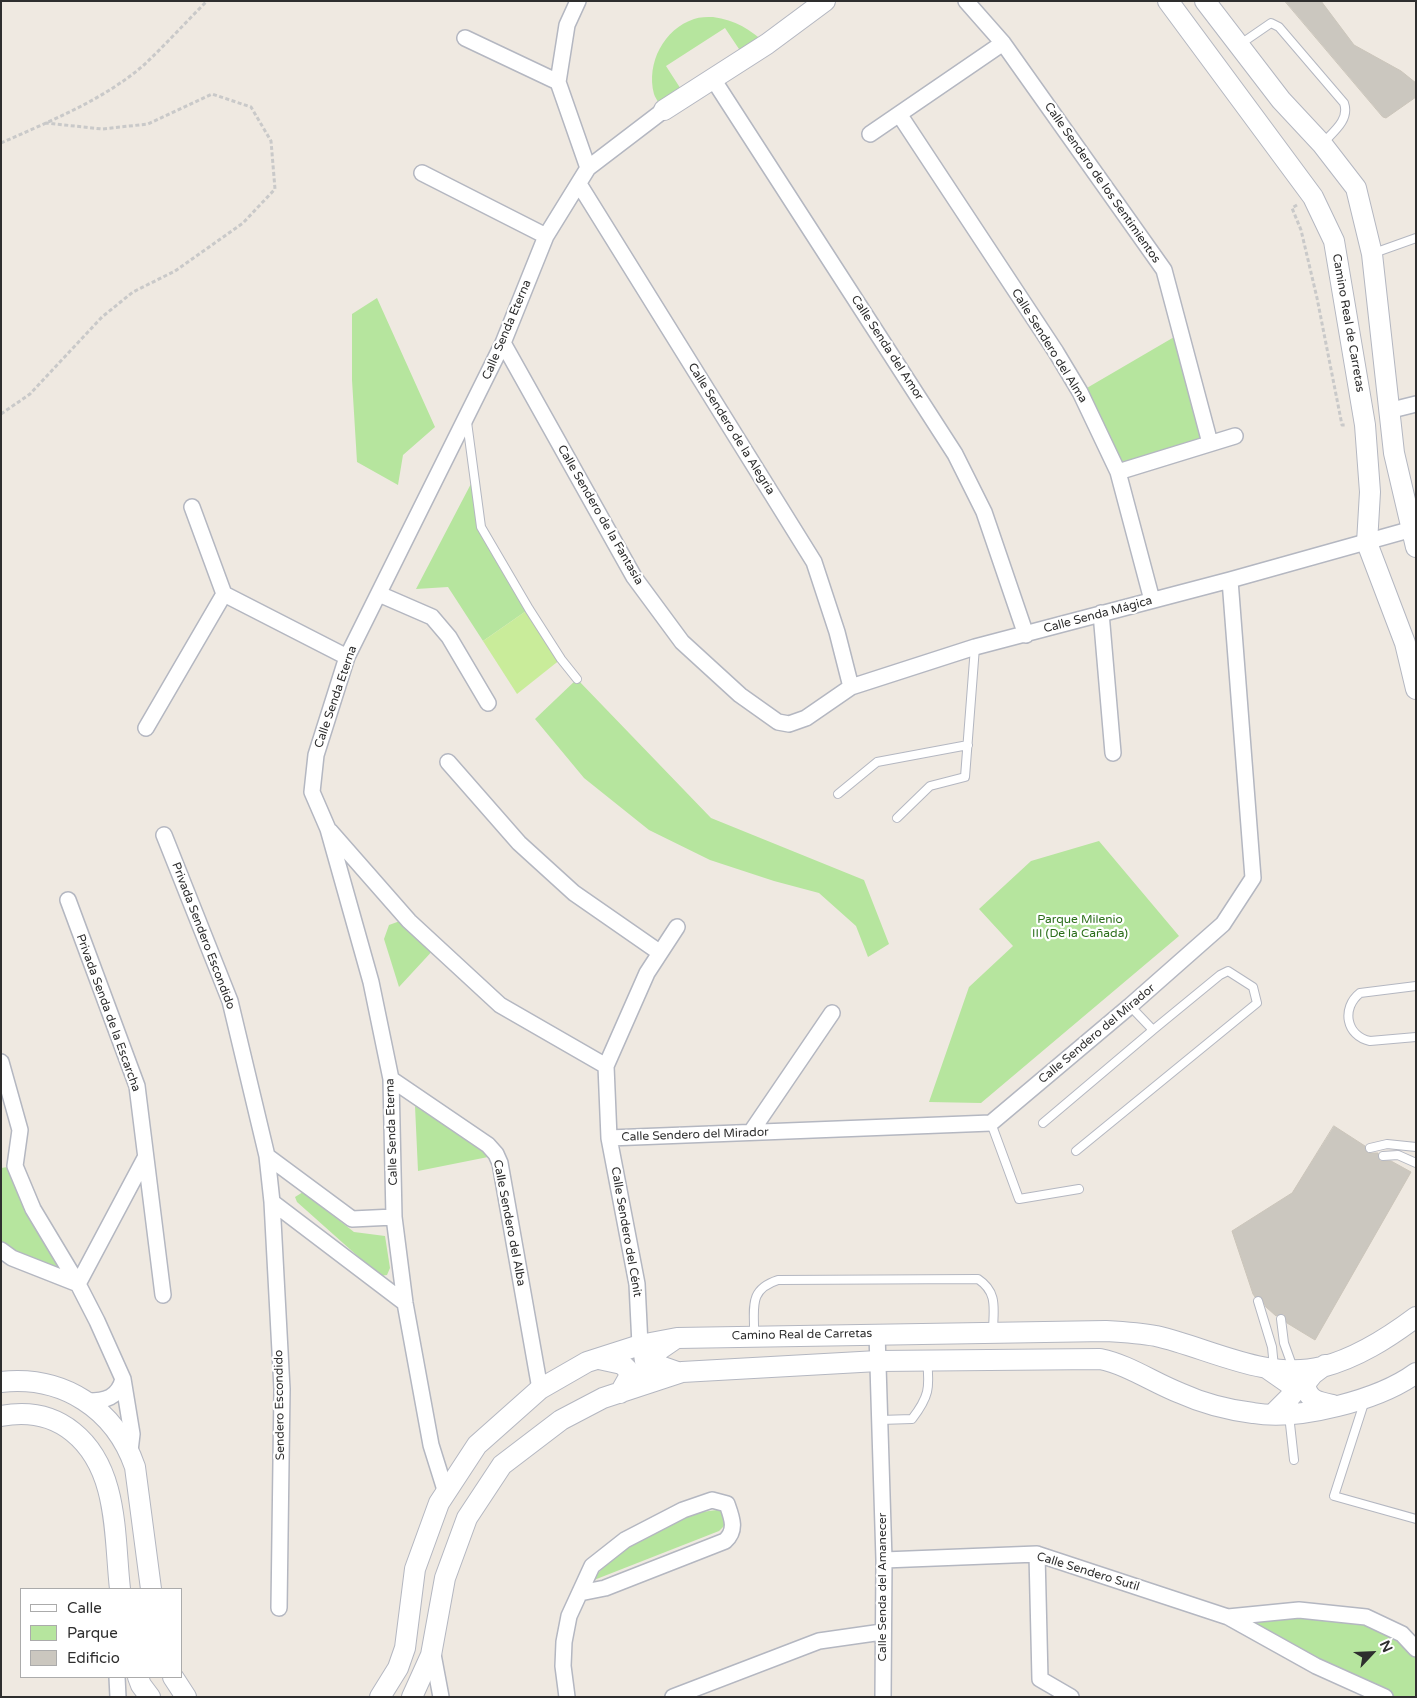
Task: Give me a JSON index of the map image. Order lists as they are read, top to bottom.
{
  "streets": {
    "street": [
      "Calle Sendero de los Sentimientos",
      "Camino Real de Carretas",
      "Calle Senda Eterna",
      "Calle Sendero del Alma",
      "Calle Senda del Amor",
      "Calle Sendero de la Alegria",
      "Calle Sendero de la Fantasía",
      "Calle Senda Mágica",
      "Privada Sendero Escondido",
      "Privada Senda de la Escarcha",
      "Calle Sendero del Mirador",
      "Calle Sendero del Alba",
      "Calle Sendero del Cénit",
      "Sendero Escondido",
      "Calle Sendero Sutil",
      "Calle Senda del Amanecer"
    ]
  },
  "crossings": [
    ["Camino Real de Carretas", "Calle Senda Eterna"],
    ["Camino Real de Carretas", "Calle Senda Mágica"],
    ["Camino Real de Carretas", "Calle Sendero del Alba"],
    ["Camino Real de Carretas", "Calle Sendero del Cénit"],
    ["Camino Real de Carretas", "Calle Senda del Amanecer"],
    ["Calle Senda Eterna", "Calle Senda del Amor"],
    ["Calle Senda Eterna", "Calle Sendero de la Alegria"],
    ["Calle Senda Eterna", "Calle Sendero de la Fantasía"],
    ["Calle Senda Eterna", "Calle Sendero del Alba"],
    ["Calle Sendero del Alma", "Calle Senda Mágica"],
    ["Calle Senda del Amor", "Calle Senda Mágica"],
    ["Calle Sendero de la Alegria", "Calle Senda Mágica"],
    ["Calle Sendero de la Fantasía", "Calle Senda Mágica"],
    ["Calle Senda Mágica", "Calle Sendero del Mirador"],
    ["Privada Sendero Escondido", "Sendero Escondido"],
    ["Calle Sendero del Mirador", "Calle Sendero del Cénit"],
    ["Calle Sendero Sutil", "Calle Senda del Amanecer"]
  ],
  "parks": ["Parque Milenio III (De la Cañada)"],
  "legend": ["Calle", "Parque", "Edificio"],
  "north": "top right"
}
